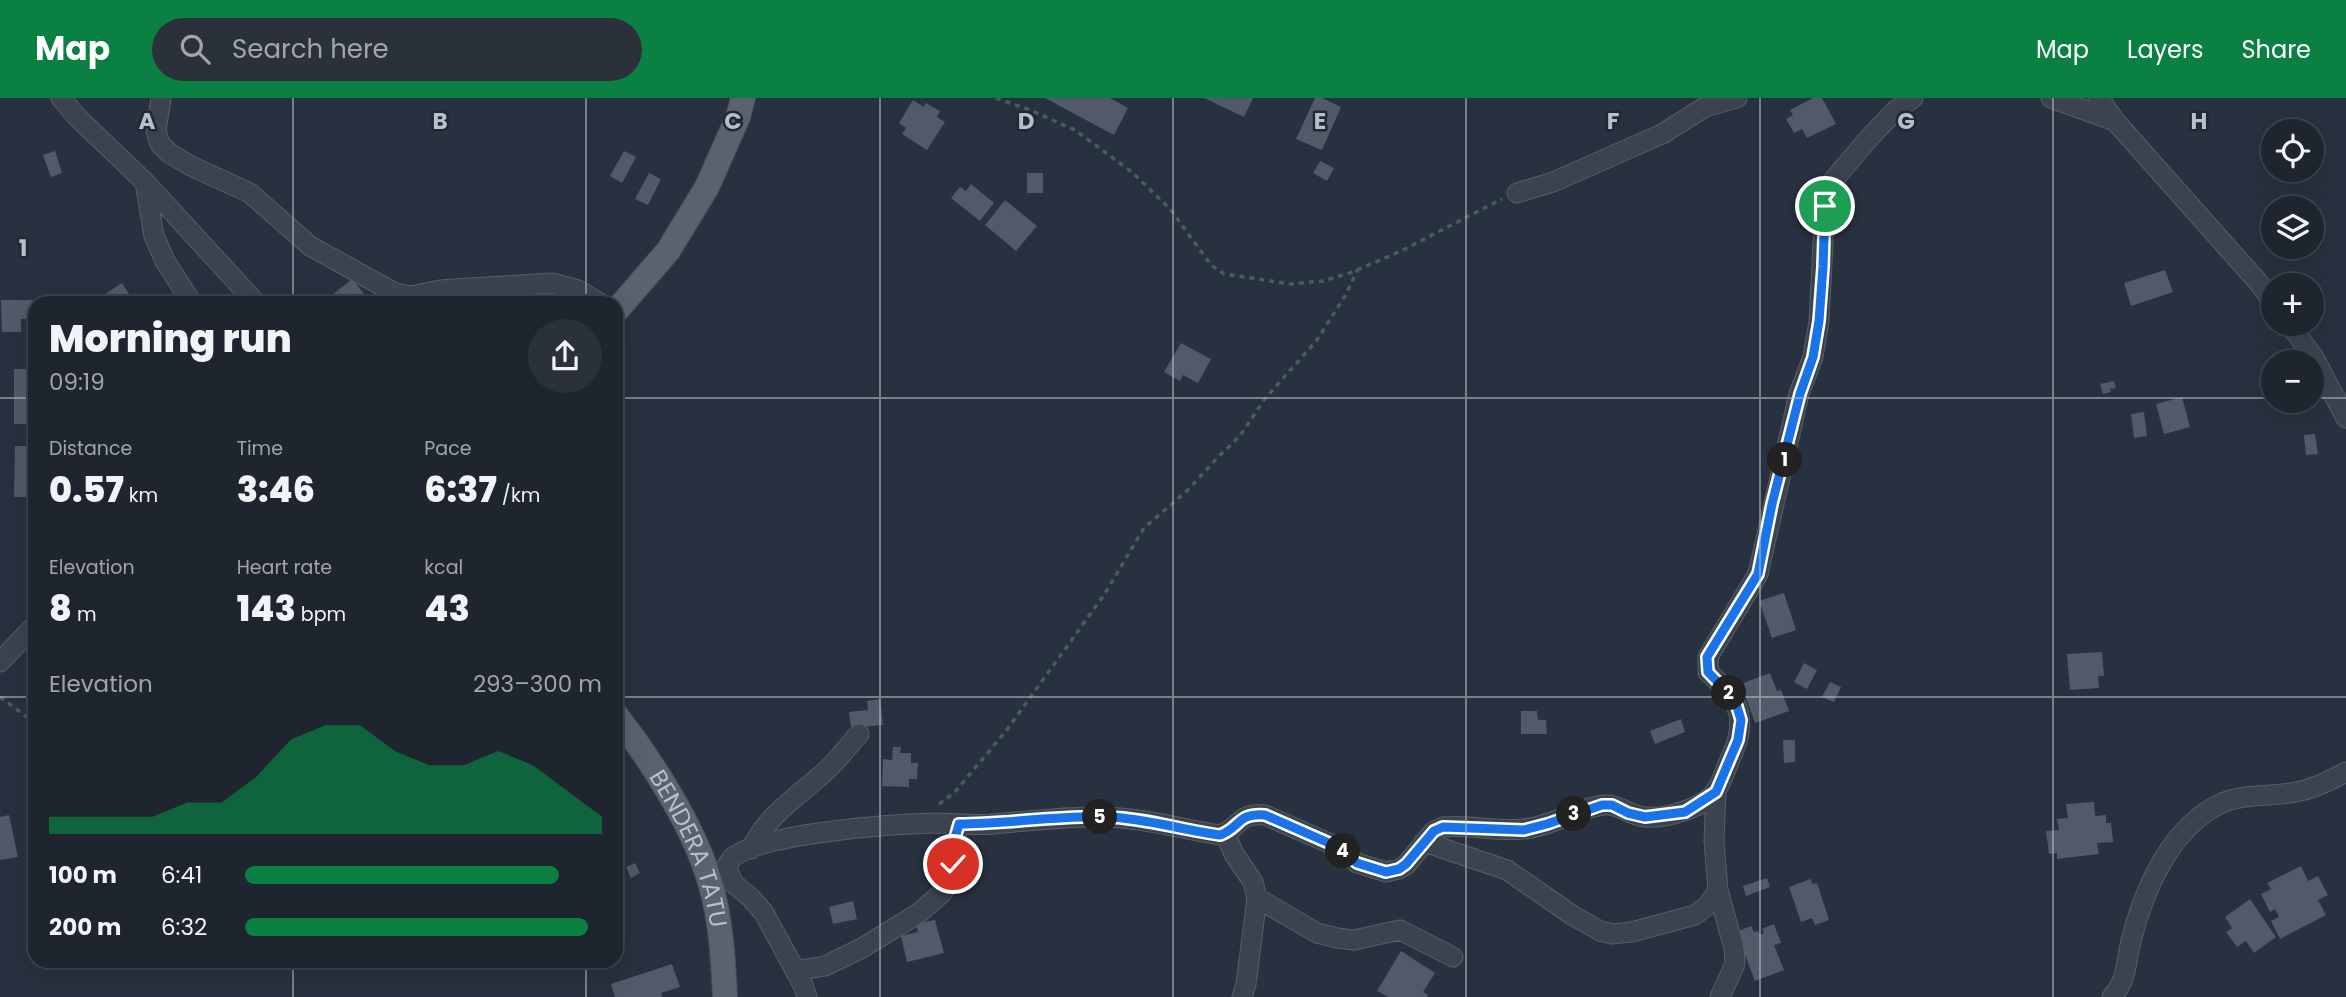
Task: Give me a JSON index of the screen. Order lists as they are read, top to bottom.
{
  "streets": {
    "main road": ["BENDERA TATU"]
  },
  "page": {
    "header": "Map",
    "search": "Search here",
    "nav": ["Map", "Layers", "Share"],
    "map_buttons": ["+", "−"],
    "heading": ["Morning run", "09:19"],
    "stats": [
      ["Distance", "0.57 km"],
      ["Time", "3:46"],
      ["Pace", "6:37 /km"],
      ["Elevation", "8 m"],
      ["Heart rate", "143 bpm"],
      ["kcal", "43"]
    ],
    "pins": [
      "1",
      "2",
      "3",
      "5",
      "4"
    ],
    "chart": ["Elevation", "293–300 m"],
    "list": [
      {
        "name": "100 m",
        "note": "6:41"
      },
      {
        "name": "200 m",
        "note": "6:32"
      }
    ]
  },
  "grid": {
    "columns": [
      "A",
      "B",
      "C",
      "D",
      "E",
      "F",
      "G",
      "H"
    ],
    "rows": ["1"]
  }
}
